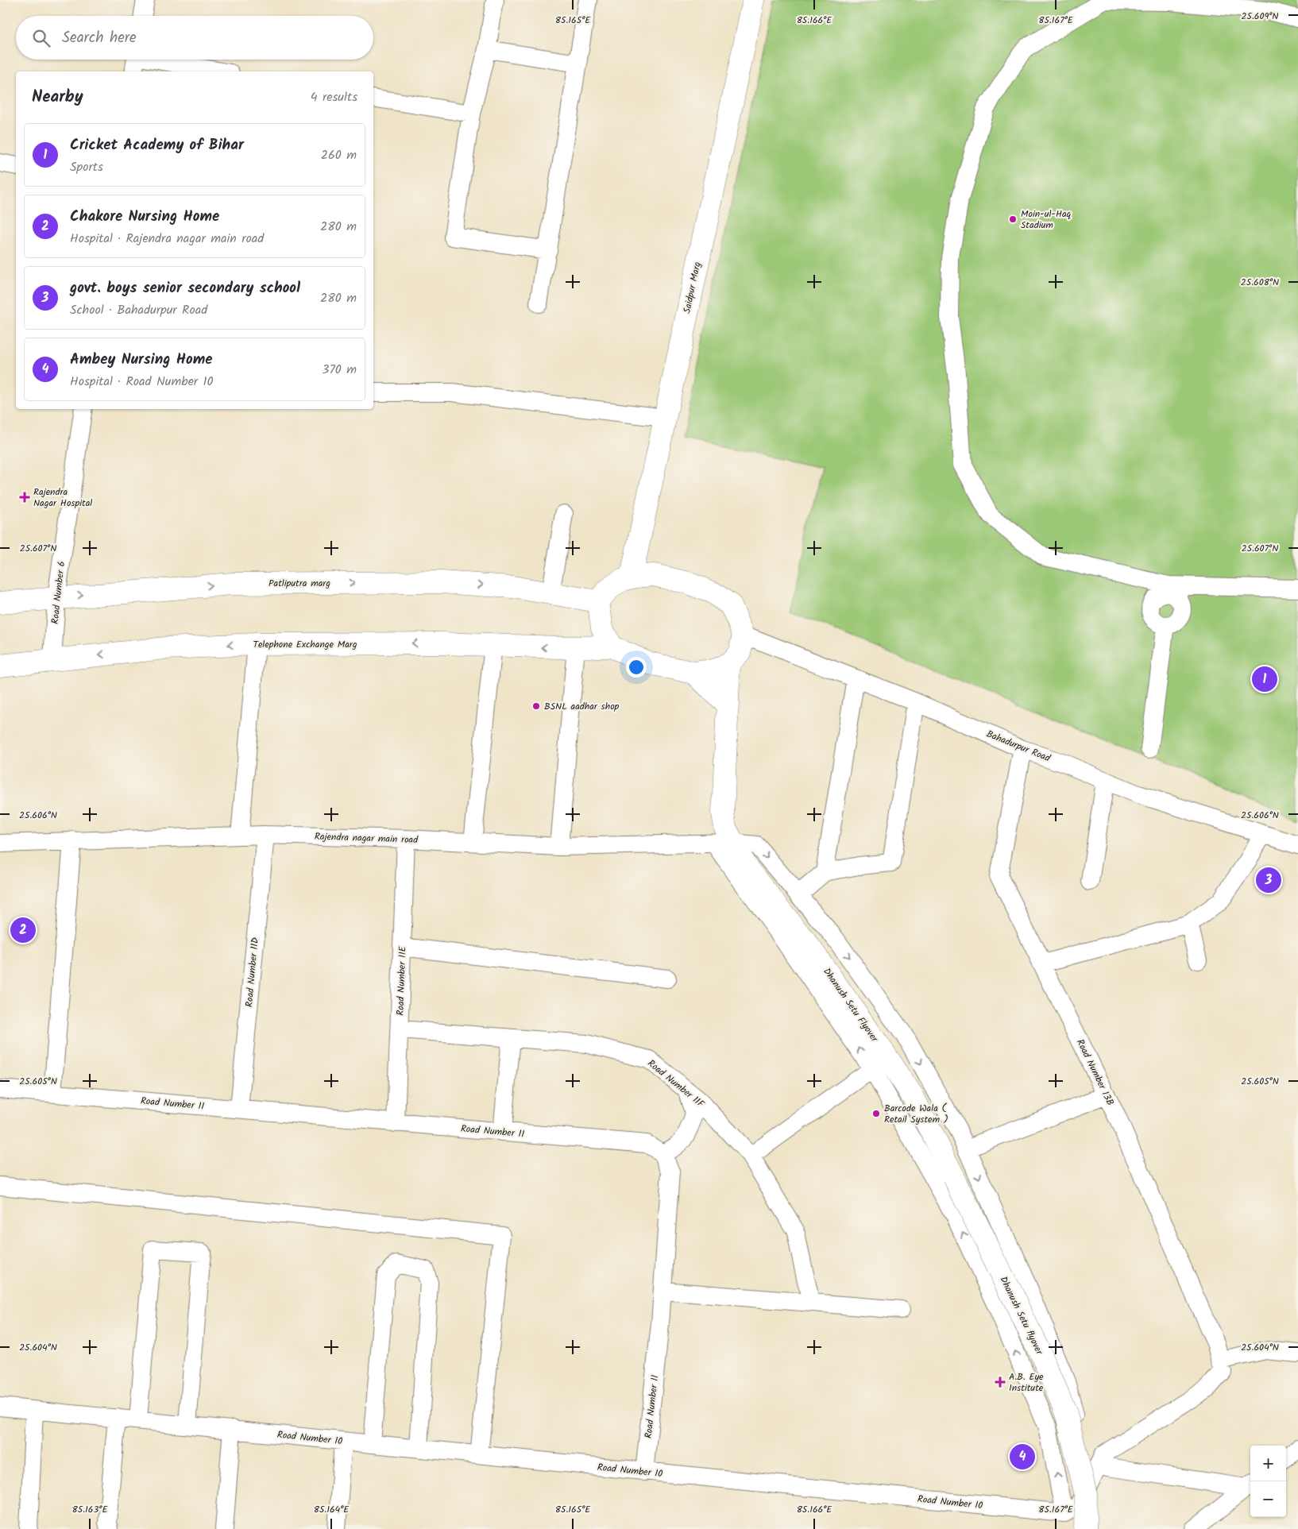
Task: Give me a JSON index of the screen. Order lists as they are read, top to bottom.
{
  "streets": {
    "main road": [
      "Saidpur Marg",
      "Patliputra marg",
      "Telephone Exchange Marg",
      "Dhanush Setu Flyover",
      "Dhanush Setu flyover"
    ],
    "street": [
      "Road Number 6",
      "Bahadurpur Road",
      "Rajendra nagar main road",
      "Road Number 11D",
      "Road Number 11E",
      "Road Number 13B",
      "Road Number 11F",
      "Road Number 11",
      "Road Number 10"
    ]
  },
  "crossings": [
    ["Saidpur Marg", "Patliputra marg"],
    ["Saidpur Marg", "Telephone Exchange Marg"],
    ["Saidpur Marg", "Bahadurpur Road"],
    ["Saidpur Marg", "Dhanush Setu Flyover"],
    ["Patliputra marg", "Road Number 6"],
    ["Patliputra marg", "Telephone Exchange Marg"],
    ["Patliputra marg", "Bahadurpur Road"],
    ["Patliputra marg", "Dhanush Setu Flyover"],
    ["Road Number 6", "Telephone Exchange Marg"],
    ["Telephone Exchange Marg", "Bahadurpur Road"],
    ["Telephone Exchange Marg", "Dhanush Setu Flyover"],
    ["Bahadurpur Road", "Dhanush Setu Flyover"],
    ["Bahadurpur Road", "Road Number 13B"],
    ["Rajendra nagar main road", "Road Number 11D"],
    ["Rajendra nagar main road", "Road Number 11E"],
    ["Rajendra nagar main road", "Dhanush Setu Flyover"],
    ["Rajendra nagar main road", "Road Number 13B"],
    ["Road Number 11D", "Road Number 11"],
    ["Road Number 11E", "Road Number 11F"],
    ["Road Number 11E", "Road Number 11"],
    ["Dhanush Setu Flyover", "Dhanush Setu flyover"],
    ["Road Number 11", "Road Number 10"]
  ],
  "one_way": ["Patliputra marg", "Telephone Exchange Marg"],
  "places": {
    "other": ["Moin-ul-Haq Stadium", "BSNL aadhar shop", "Barcode Wala ( Retail System )"],
    "health": ["Rajendra Nagar Hospital", "A.B. Eye Institute"]
  },
  "page": {
    "search": "Search here",
    "heading": ["Nearby", "4 results"],
    "list": [
      {
        "mark": "1",
        "name": "Cricket Academy of Bihar",
        "note": "Sports",
        "value": "260 m"
      },
      {
        "mark": "2",
        "name": "Chakore Nursing Home",
        "note": "Hospital · Rajendra nagar main road",
        "value": "280 m"
      },
      {
        "mark": "3",
        "name": "govt. boys senior secondary school",
        "note": "School · Bahadurpur Road",
        "value": "280 m"
      },
      {
        "mark": "4",
        "name": "Ambey Nursing Home",
        "note": "Hospital · Road Number 10",
        "value": "370 m"
      }
    ],
    "pins": [
      "1",
      "3",
      "2",
      "4"
    ],
    "map_buttons": ["+", "−"]
  },
  "coordinates": [
    "25.609°N",
    "85.165°E",
    "85.166°E",
    "85.167°E",
    "25.608°N",
    "25.607°N",
    "25.606°N",
    "25.605°N",
    "25.604°N",
    "85.163°E",
    "85.164°E"
  ]
}
